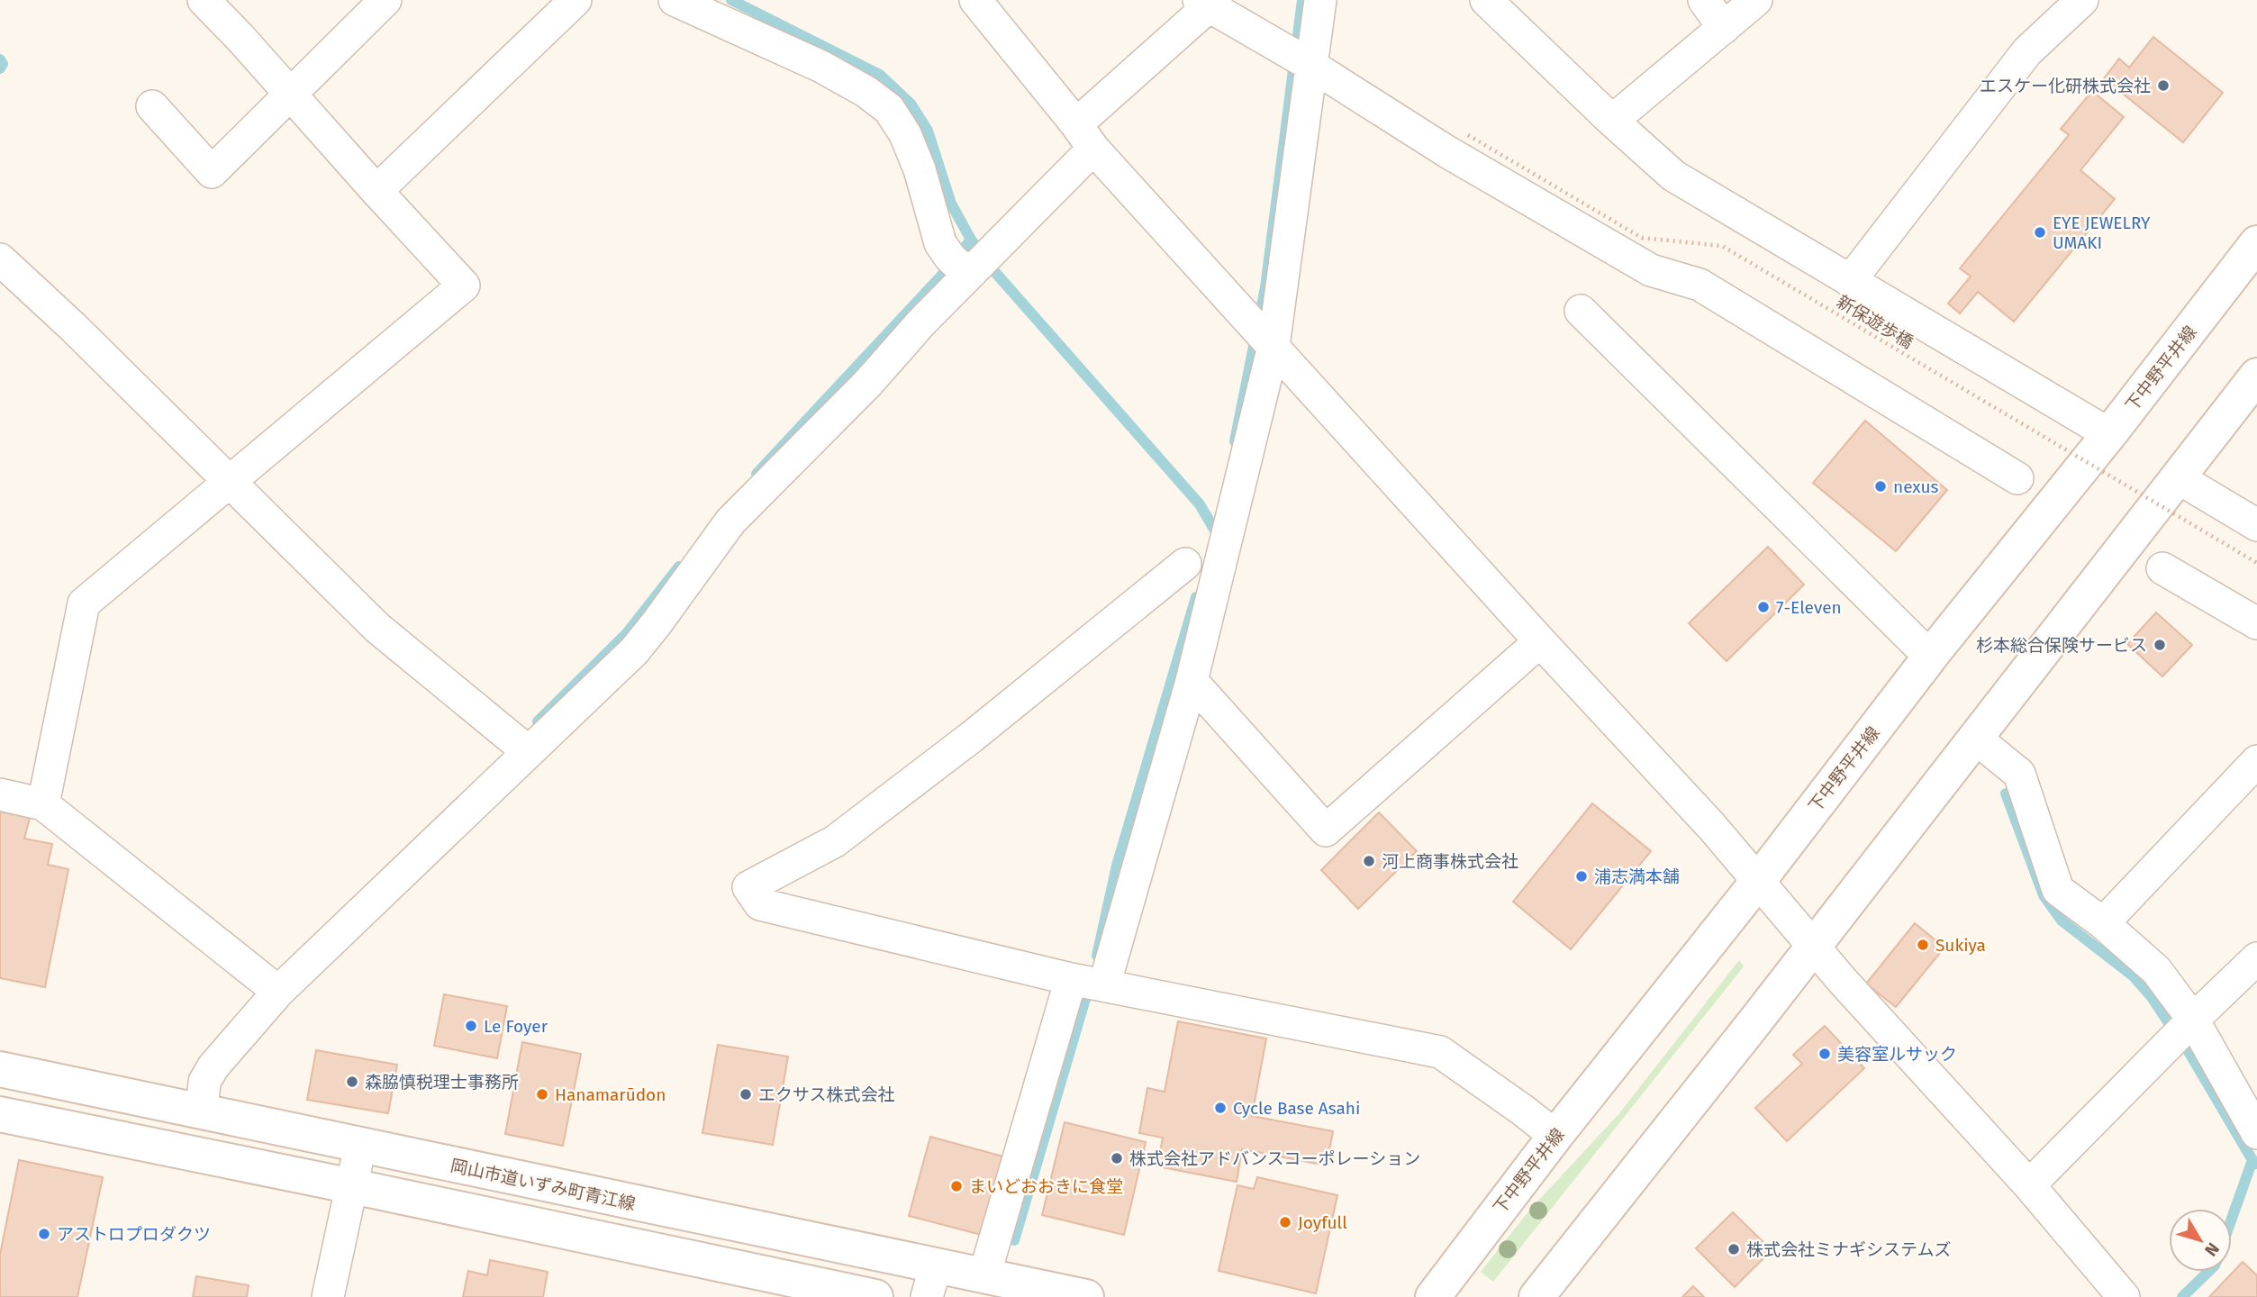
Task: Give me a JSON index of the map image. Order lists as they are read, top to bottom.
{
  "streets": {
    "street": ["下中野平井線", "岡山市道いずみ町青江線"],
    "path": ["新保遊歩橋"]
  },
  "places": [
    "エスケー化研株式会社",
    "EYE JEWELRY UMAKI",
    "nexus",
    "7-Eleven",
    "杉本総合保険サービス",
    "河上商事株式会社",
    "浦志満本舗",
    "Sukiya",
    "Le Foyer",
    "美容室ルサック",
    "森脇慎税理士事務所",
    "Hanamarūdon",
    "エクサス株式会社",
    "Cycle Base Asahi",
    "株式会社アドバンスコーポレーション",
    "まいどおおきに食堂",
    "Joyfull",
    "アストロプロダクツ",
    "株式会社ミナギシステムズ"
  ],
  "north": "bottom right"
}
